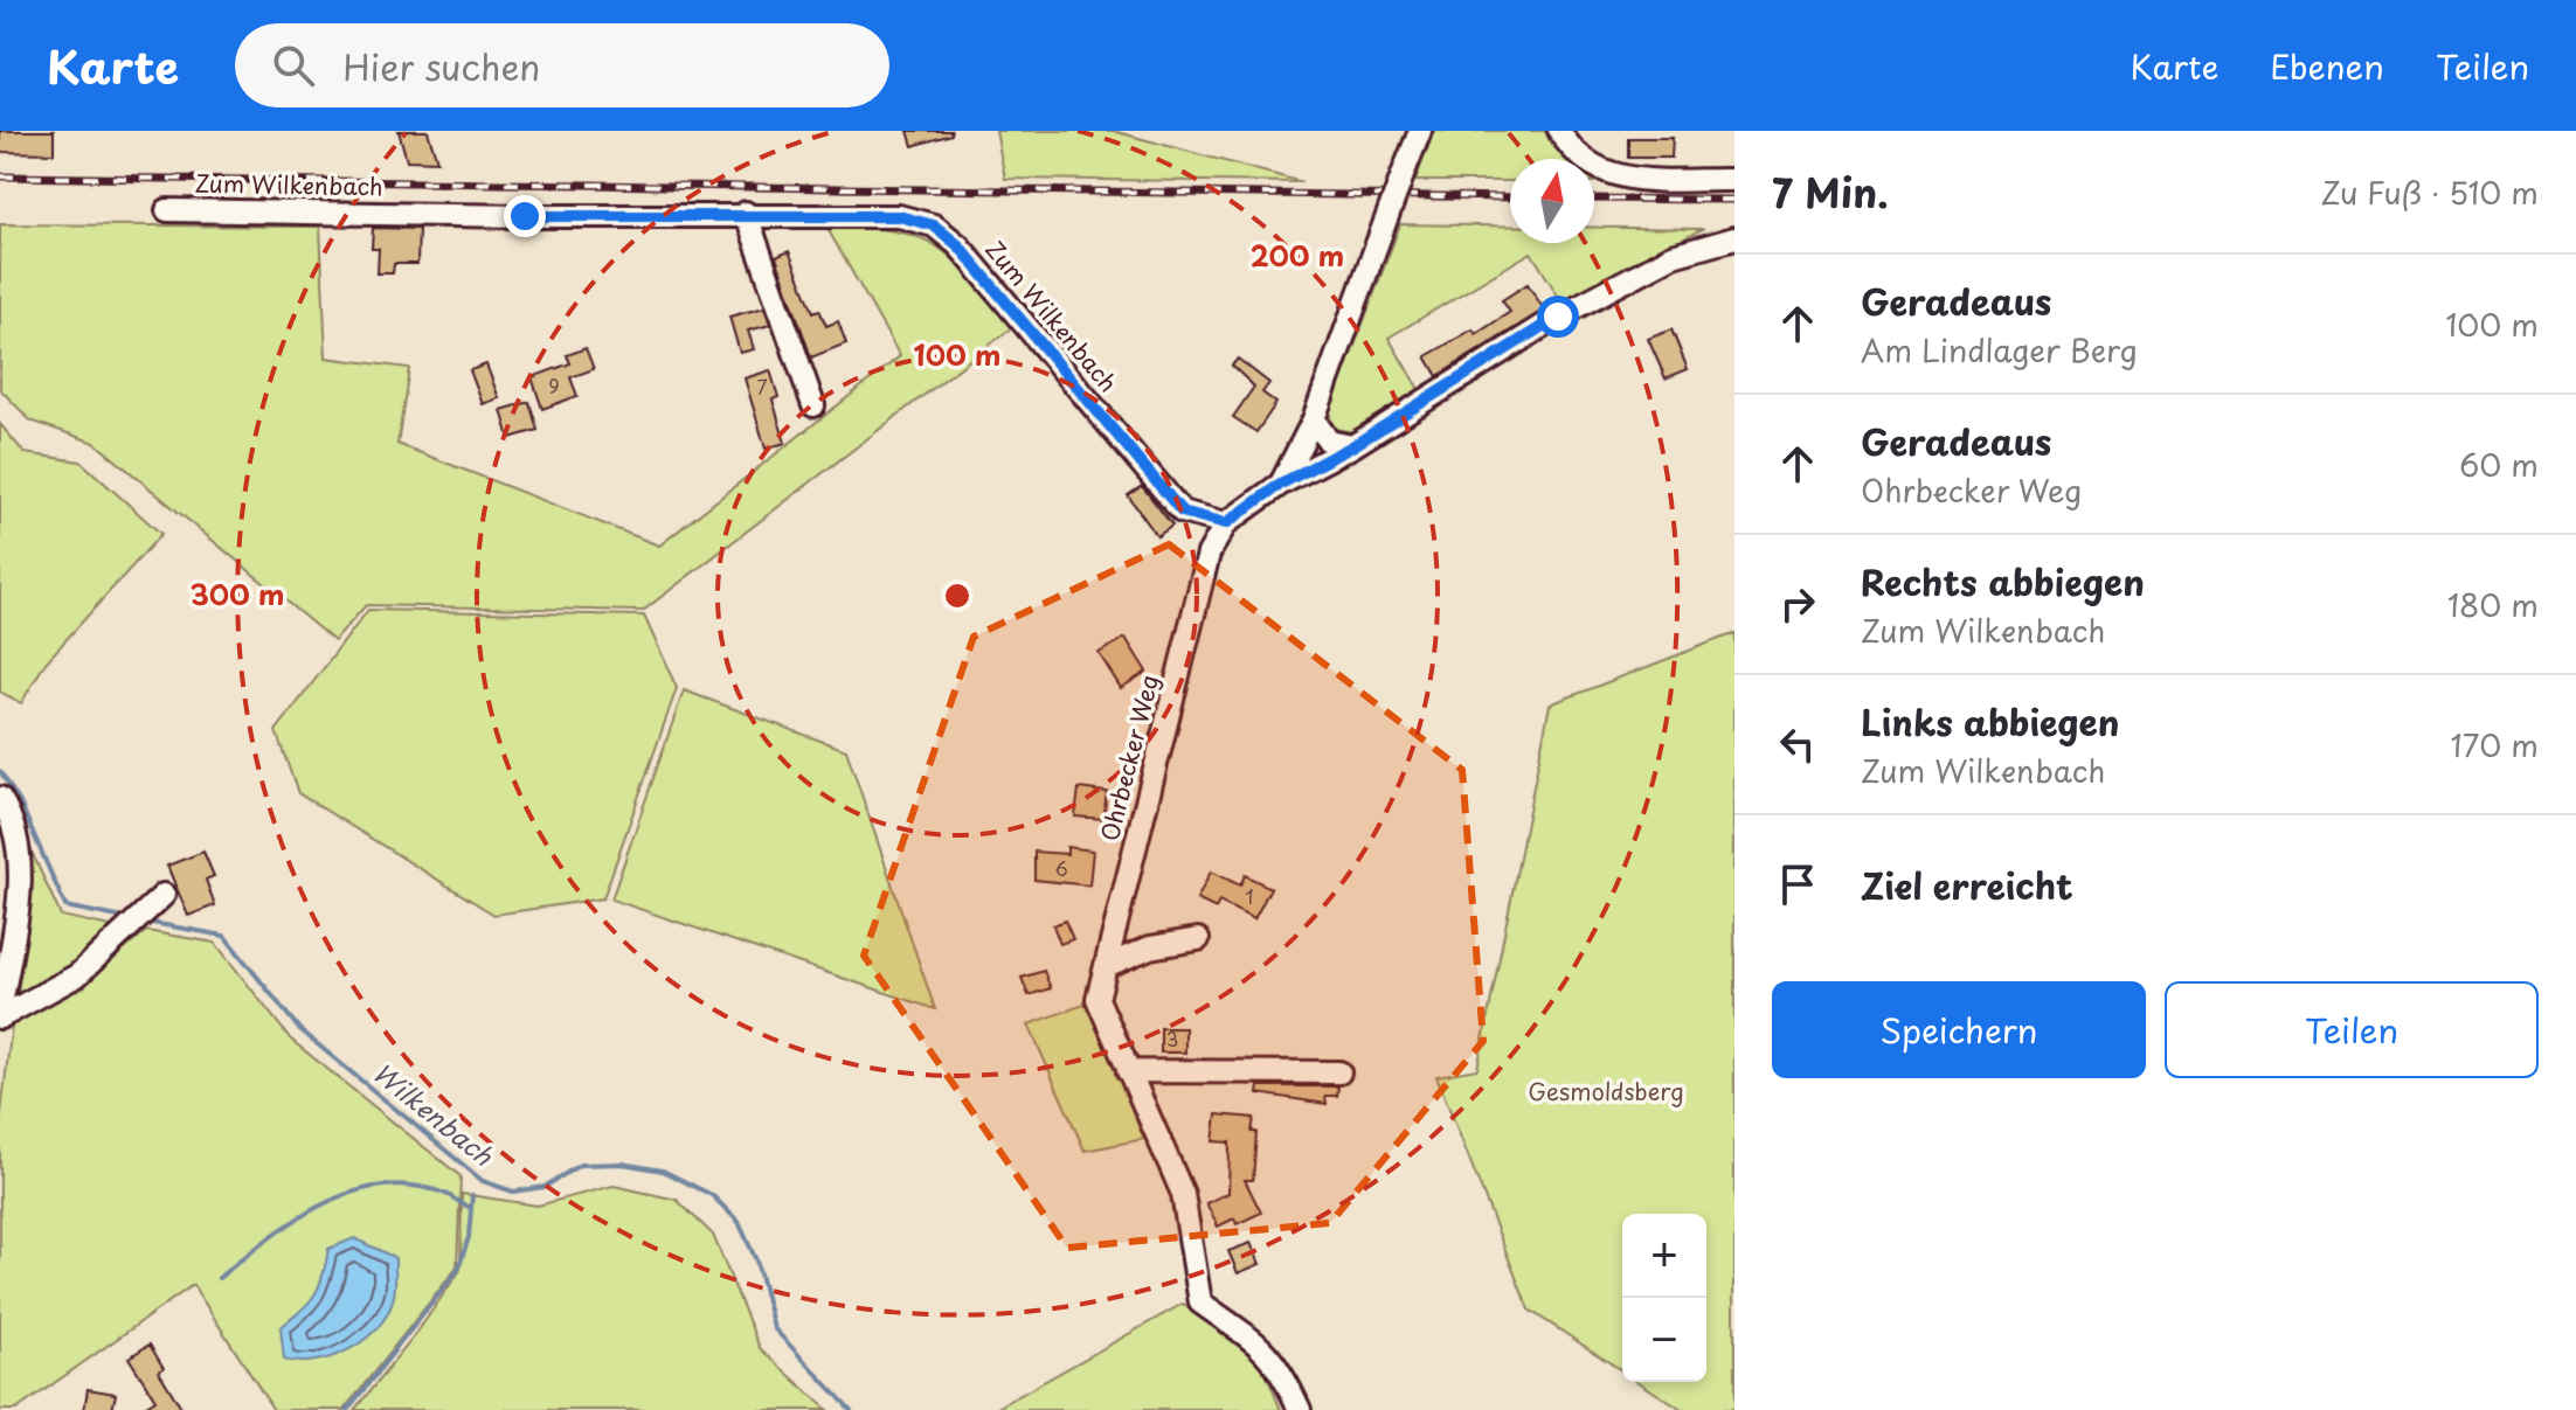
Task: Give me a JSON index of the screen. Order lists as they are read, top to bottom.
{
  "streets": {
    "street": ["Zum Wilkenbach", "Ohrbecker Weg"]
  },
  "crossings": [
    ["Zum Wilkenbach", "Ohrbecker Weg"]
  ],
  "water": ["Wilkenbach"],
  "parks": ["Gesmoldsberg"],
  "house_numbers": [
    "9",
    "7",
    "6",
    "1",
    "3"
  ],
  "north": "top",
  "page": {
    "header": "Karte",
    "search": "Hier suchen",
    "nav": ["Karte", "Ebenen", "Teilen"],
    "heading": ["7 Min.", "Zu Fuß · 510 m"],
    "list": [
      ["Geradeaus", "Am Lindlager Berg", "100 m"],
      ["Geradeaus", "Ohrbecker Weg", "60 m"],
      ["Rechts abbiegen", "Zum Wilkenbach", "180 m"],
      ["Links abbiegen", "Zum Wilkenbach", "170 m"],
      "Ziel erreicht"
    ],
    "buttons": ["Speichern", "Teilen"],
    "map_buttons": ["+", "−"]
  },
  "rings": ["200 m", "100 m", "300 m"]
}
